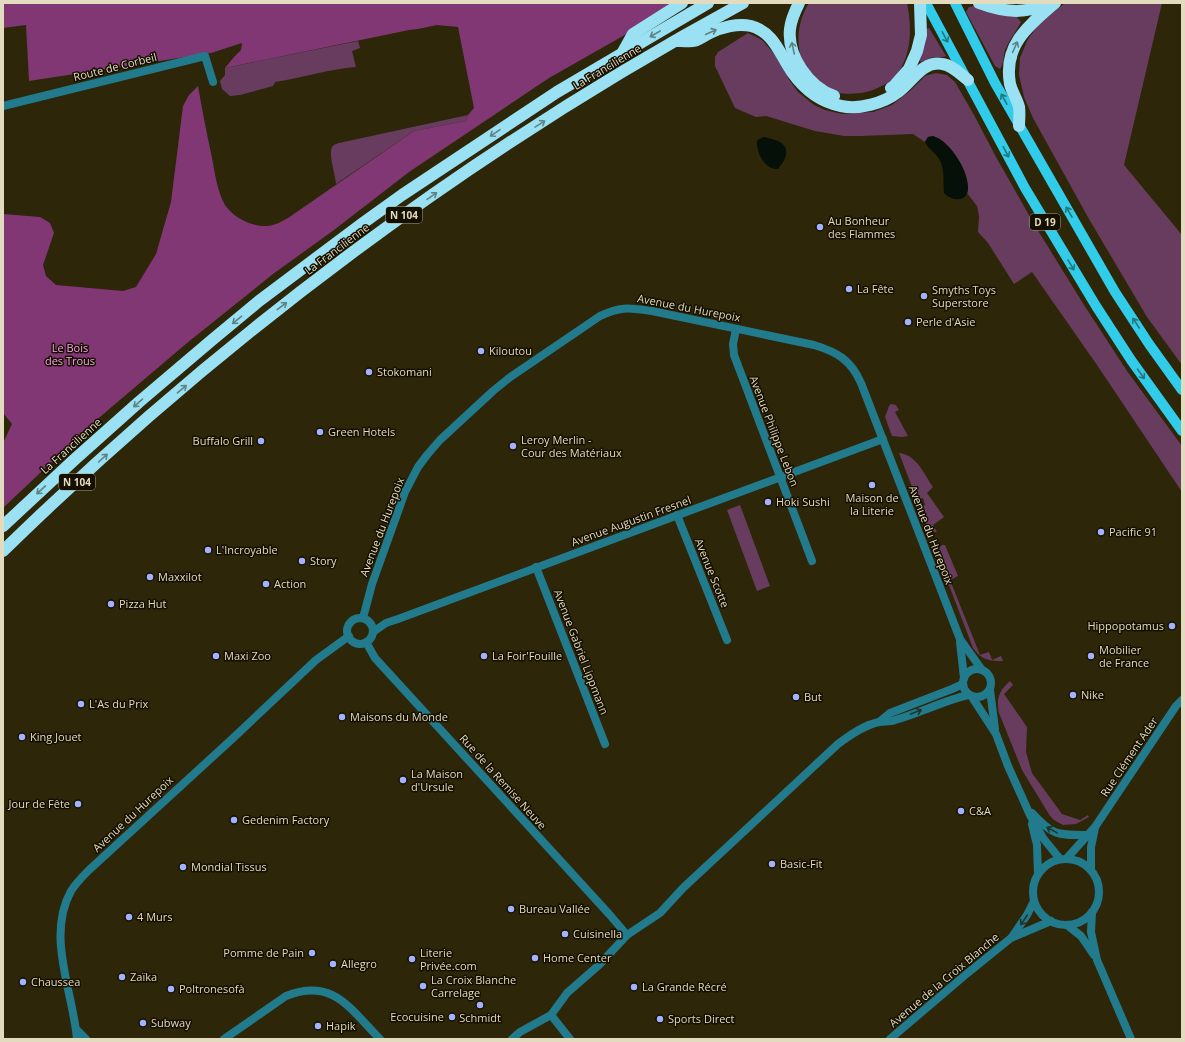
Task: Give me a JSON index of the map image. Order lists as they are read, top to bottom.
{
  "streets": {
    "highway": ["La Francilienne", "N 104"],
    "main road": ["D 19"],
    "street": [
      "Route de Corbeil",
      "Avenue du Hurepoix",
      "Avenue Philippe Lebon",
      "Avenue Augustin Fresnel",
      "Avenue Scotte",
      "Avenue Gabriel Lippmann",
      "Rue Clément Ader",
      "Rue de la Remise Neuve",
      "Avenue de la Croix Blanche"
    ]
  },
  "crossings": [
    ["Avenue du Hurepoix", "Avenue Philippe Lebon"],
    ["Avenue du Hurepoix", "Avenue Augustin Fresnel"],
    ["Avenue du Hurepoix", "Rue de la Remise Neuve"],
    ["Avenue Philippe Lebon", "Avenue Augustin Fresnel"],
    ["Avenue Augustin Fresnel", "Avenue Scotte"],
    ["Avenue Augustin Fresnel", "Avenue Gabriel Lippmann"],
    ["Avenue Augustin Fresnel", "Rue de la Remise Neuve"],
    ["Rue Clément Ader", "Avenue de la Croix Blanche"]
  ],
  "parks": ["Le Bois des Trous"],
  "places": [
    "Au Bonheur des Flammes",
    "La Fête",
    "Smyths Toys Superstore",
    "Perle d'Asie",
    "Kiloutou",
    "Stokomani",
    "Green Hotels",
    "Buffalo Grill",
    "Leroy Merlin - Cour des Matériaux",
    "Maison de la Literie",
    "Hoki Sushi",
    "Pacific 91",
    "L'Incroyable",
    "Story",
    "Maxxilot",
    "Action",
    "Pizza Hut",
    "Hippopotamus",
    "Maxi Zoo",
    "La Foir'Fouille",
    "Mobilier de France",
    "Nike",
    "But",
    "L'As du Prix",
    "Maisons du Monde",
    "King Jouet",
    "La Maison d'Ursule",
    "Jour de Fête",
    "C&A",
    "Gedenim Factory",
    "Basic-Fit",
    "Mondial Tissus",
    "Bureau Vallée",
    "4 Murs",
    "Cuisinella",
    "Pomme de Pain",
    "Home Center",
    "Literie Privée.com",
    "Allegro",
    "Zaïka",
    "Chaussea",
    "La Croix Blanche Carrelage",
    "La Grande Récré",
    "Poltronesofà",
    "Schmidt",
    "Ecocuisine",
    "Sports Direct",
    "Subway",
    "Hapik"
  ]
}
